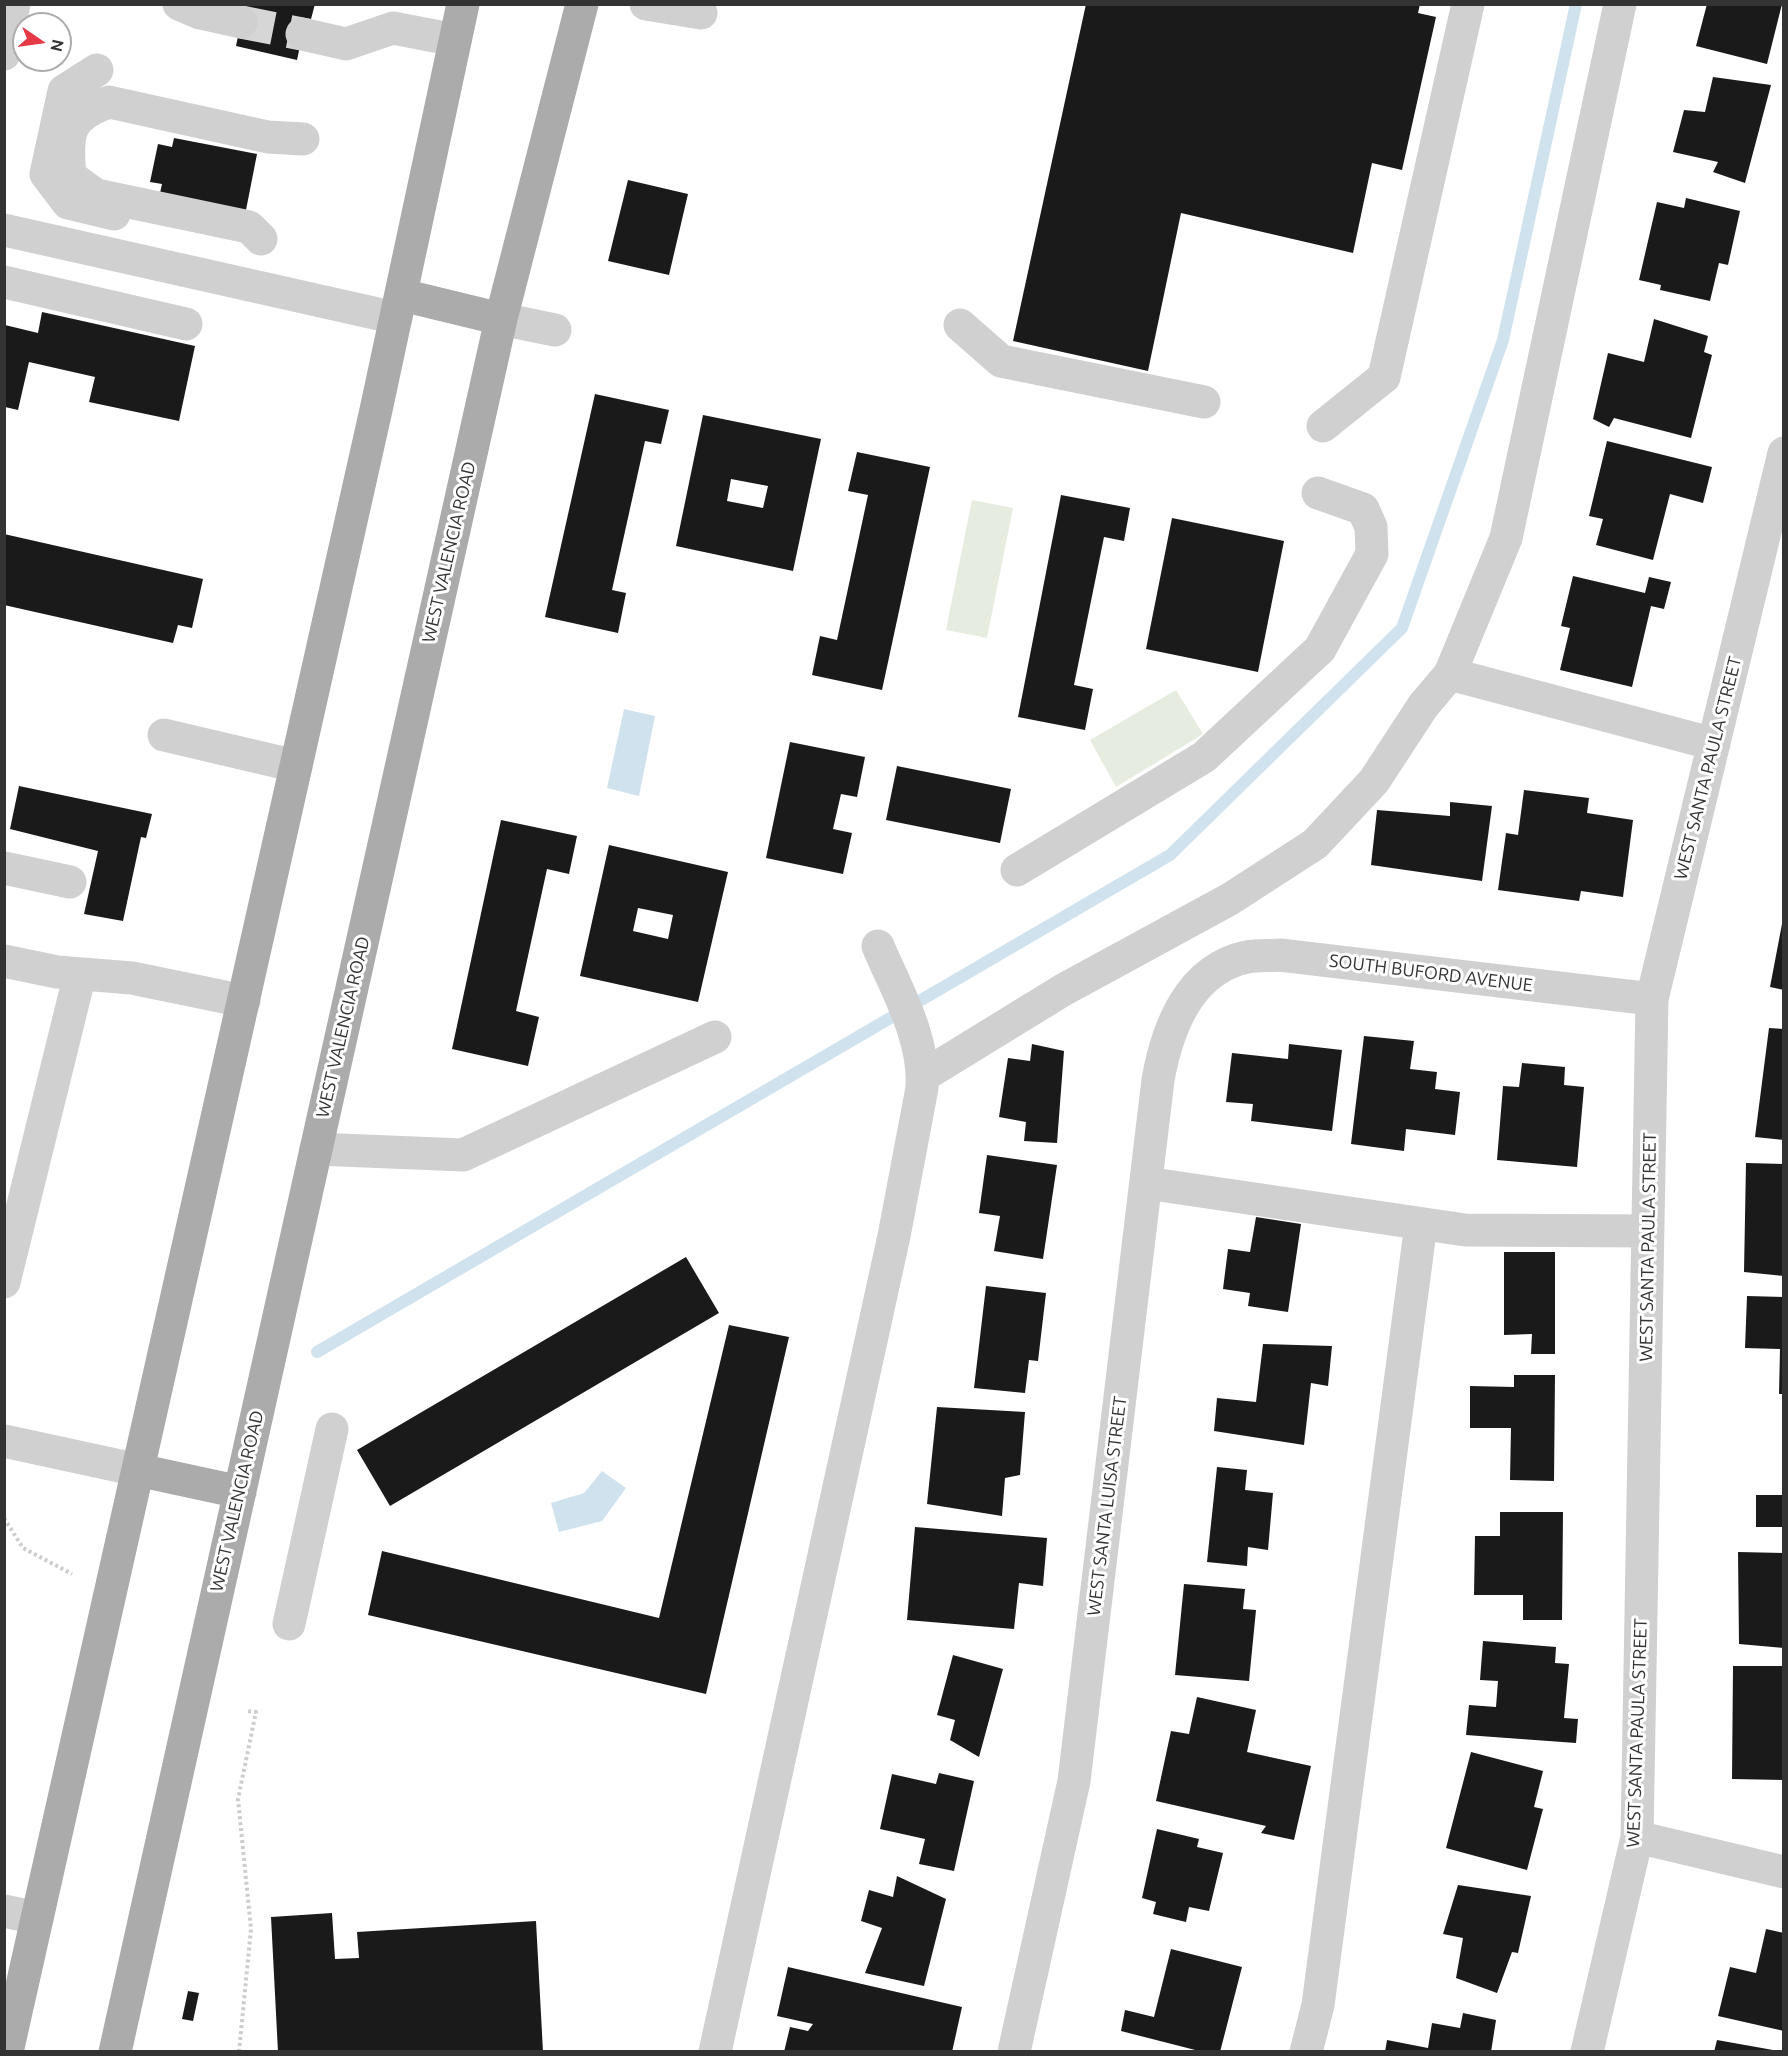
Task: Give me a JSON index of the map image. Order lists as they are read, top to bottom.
{
  "streets": {
    "main road": ["WEST VALENCIA ROAD"],
    "street": ["WEST SANTA PAULA STREET", "SOUTH BUFORD AVENUE", "WEST SANTA LUISA STREET"]
  },
  "crossings": [
    ["WEST SANTA PAULA STREET", "SOUTH BUFORD AVENUE"],
    ["SOUTH BUFORD AVENUE", "WEST SANTA LUISA STREET"]
  ],
  "north": "right"
}
